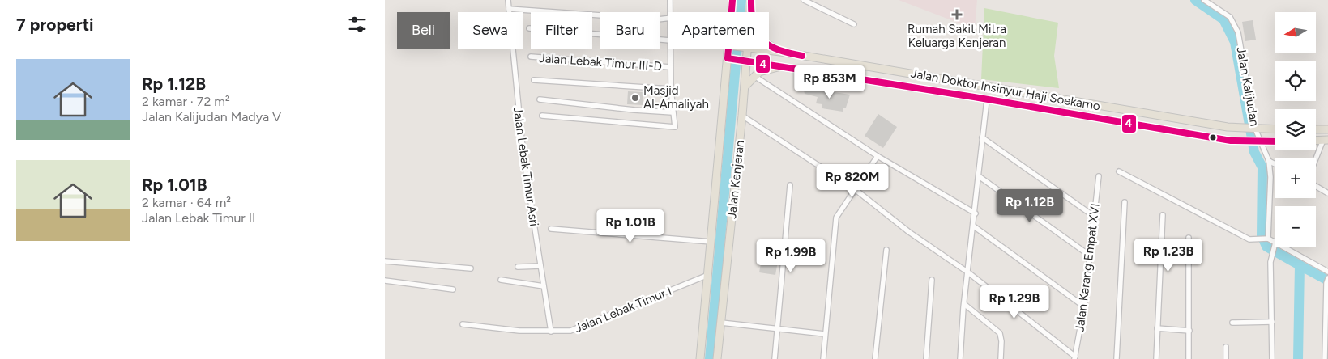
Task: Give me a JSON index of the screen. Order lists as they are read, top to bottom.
{
  "streets": {
    "main road": ["Jalan Doktor Insinyur Haji Soekarno", "Jalan Kenjeran"],
    "street": [
      "Jalan Lebak Timur III-D",
      "Jalan Kalijudan",
      "Jalan Lebak Timur Asri",
      "Jalan Karang Empat XVI",
      "Jalan Lebak Timur I"
    ]
  },
  "crossings": [
    ["Jalan Kalijudan", "Jalan Doktor Insinyur Haji Soekarno"],
    ["Jalan Doktor Insinyur Haji Soekarno", "Jalan Kenjeran"],
    ["Jalan Lebak Timur Asri", "Jalan Lebak Timur I"],
    ["Jalan Kenjeran", "Jalan Lebak Timur I"]
  ],
  "places": {
    "health": ["Rumah Sakit Mitra Keluarga Kenjeran"],
    "other": ["Masjid Al-Amaliyah"]
  },
  "lines": ["transit line 4"],
  "north": "left",
  "page": {
    "heading": "7 properti",
    "map_buttons": ["+", "−"],
    "chip": [
      "Beli",
      "Sewa",
      "Filter",
      "Baru",
      "Apartemen"
    ],
    "list": [
      {
        "name": "Rp 1.12B",
        "note": "2 kamar · 72 m² · Jalan Kalijudan Madya V"
      },
      {
        "name": "Rp 1.01B",
        "note": "2 kamar · 64 m² · Jalan Lebak Timur II"
      }
    ],
    "price": [
      "Rp 853M",
      "Rp 820M",
      "Rp 1.12B",
      "Rp 1.01B",
      "Rp 1.23B",
      "Rp 1.99B",
      "Rp 1.29B"
    ]
  }
}
